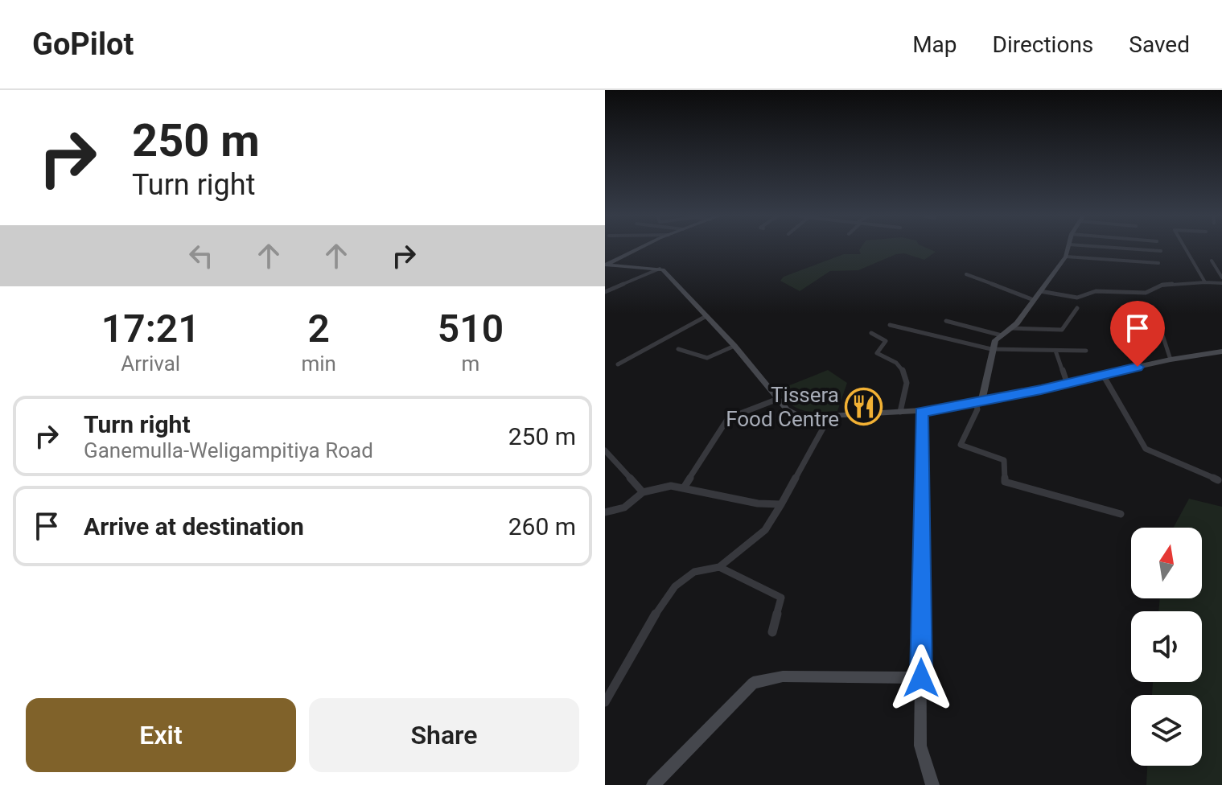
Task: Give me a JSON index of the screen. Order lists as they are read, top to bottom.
{
  "places": {
    "restaurant": ["Tissera Food Centre"]
  },
  "north": "top",
  "page": {
    "header": "GoPilot",
    "nav": ["Map", "Directions", "Saved"],
    "turn": ["250 m", "Turn right"],
    "eta": [
      "17:21",
      "Arrival",
      "2",
      "min",
      "510",
      "m"
    ],
    "list": [
      {
        "name": "Turn right",
        "note": "Ganemulla-Weligampitiya Road",
        "value": "250 m"
      },
      {
        "name": "Arrive at destination",
        "value": "260 m"
      }
    ],
    "buttons": ["Exit", "Share"]
  }
}
